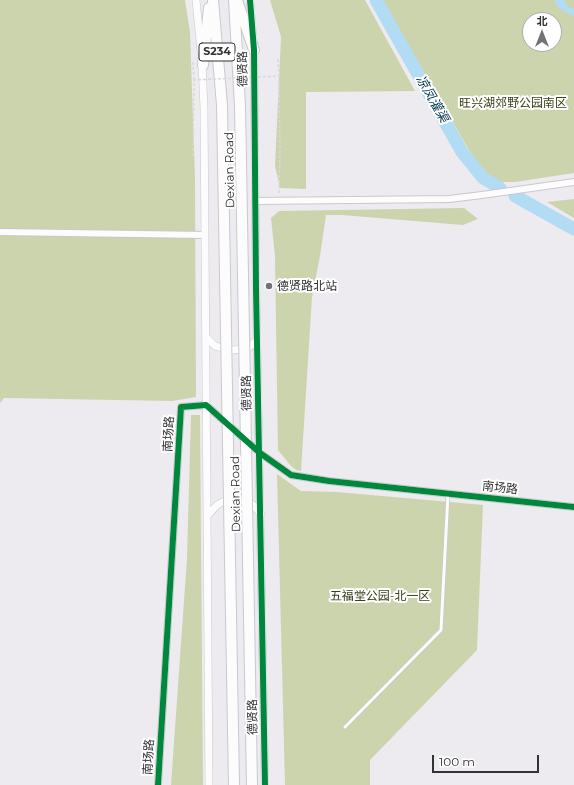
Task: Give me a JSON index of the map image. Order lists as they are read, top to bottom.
{
  "streets": {
    "highway": ["S234", "Dexian Road"],
    "street": ["德贤路", "南场路"]
  },
  "crossings": [
    ["德贤路", "南场路"]
  ],
  "water": ["凉凤灌渠"],
  "parks": ["旺兴湖郊野公园南区", "五福堂公园-北一区"],
  "places": ["德贤路北站"],
  "scale_bar": "100 m",
  "north": "top"
}
